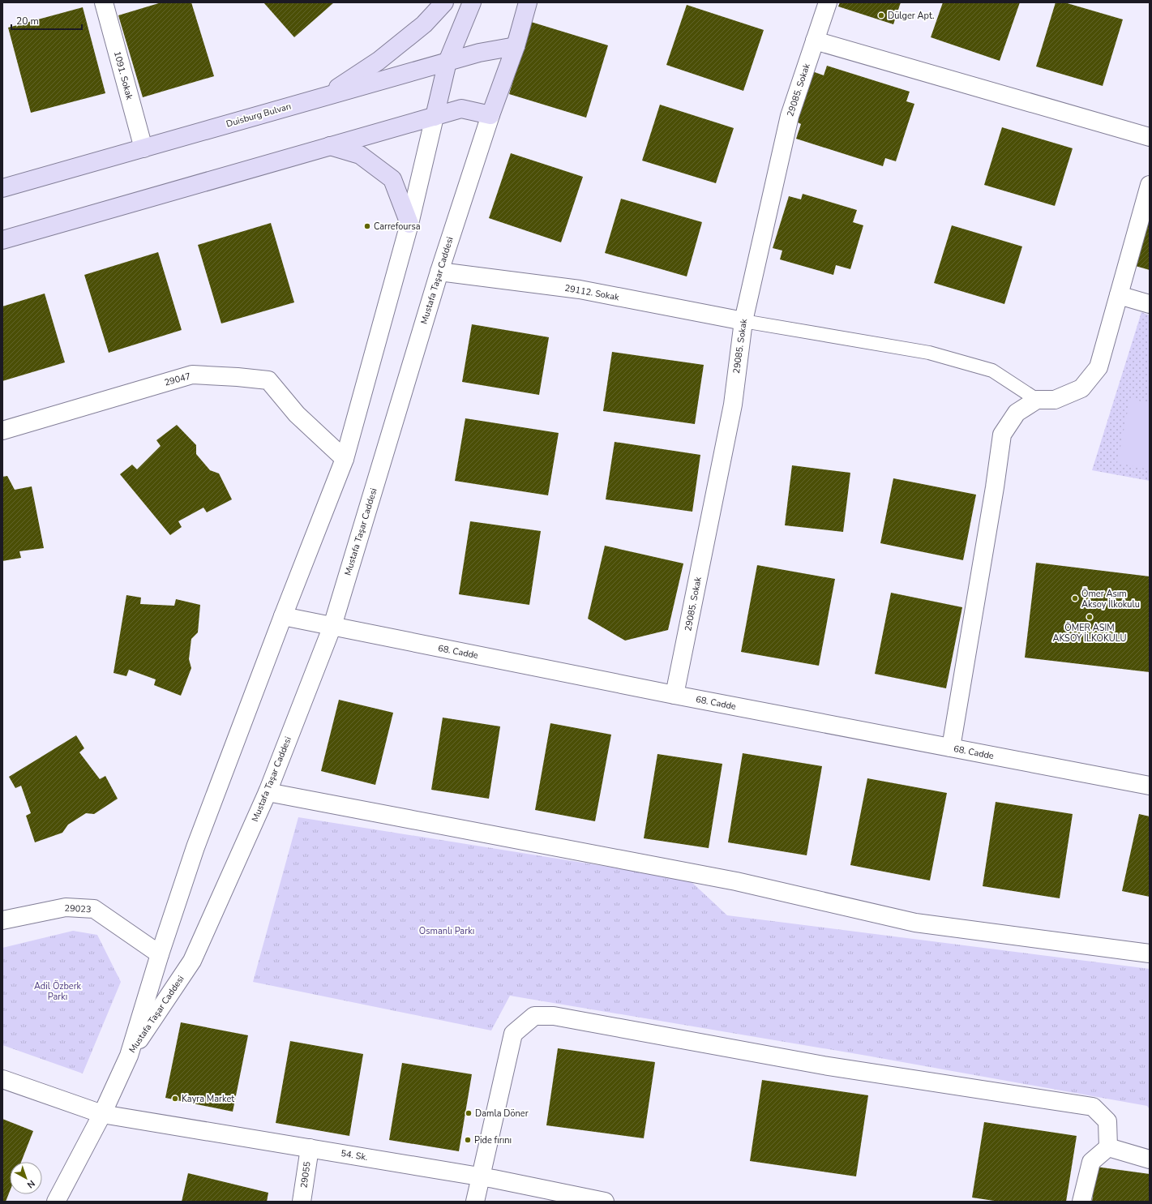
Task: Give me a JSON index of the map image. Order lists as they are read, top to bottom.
{
  "streets": {
    "main road": ["Duisburg Bulvarı", "Mustafa Taşar Caddesi"],
    "street": [
      "1091. Sokak",
      "29085. Sokak",
      "29112. Sokak",
      "29047",
      "68. Cadde",
      "29023",
      "54. Sk.",
      "29055"
    ]
  },
  "crossings": [
    ["1091. Sokak", "Duisburg Bulvarı"],
    ["29085. Sokak", "29112. Sokak"],
    ["29085. Sokak", "68. Cadde"],
    ["Duisburg Bulvarı", "Mustafa Taşar Caddesi"],
    ["Mustafa Taşar Caddesi", "29112. Sokak"],
    ["Mustafa Taşar Caddesi", "29047"],
    ["Mustafa Taşar Caddesi", "68. Cadde"],
    ["Mustafa Taşar Caddesi", "29023"],
    ["54. Sk.", "29055"]
  ],
  "parks": ["Osmanlı Parkı", "Adil Özberk Parkı"],
  "places": [
    "Dülger Apt.",
    "Carrefoursa",
    "Ömer Asım Aksoy İlkokulu",
    "ÖMER ASIM AKSOY İLKOKULU",
    "Kayra Market",
    "Damla Döner",
    "Pide fırını"
  ],
  "scale_bar": "20 m",
  "north": "bottom right"
}
